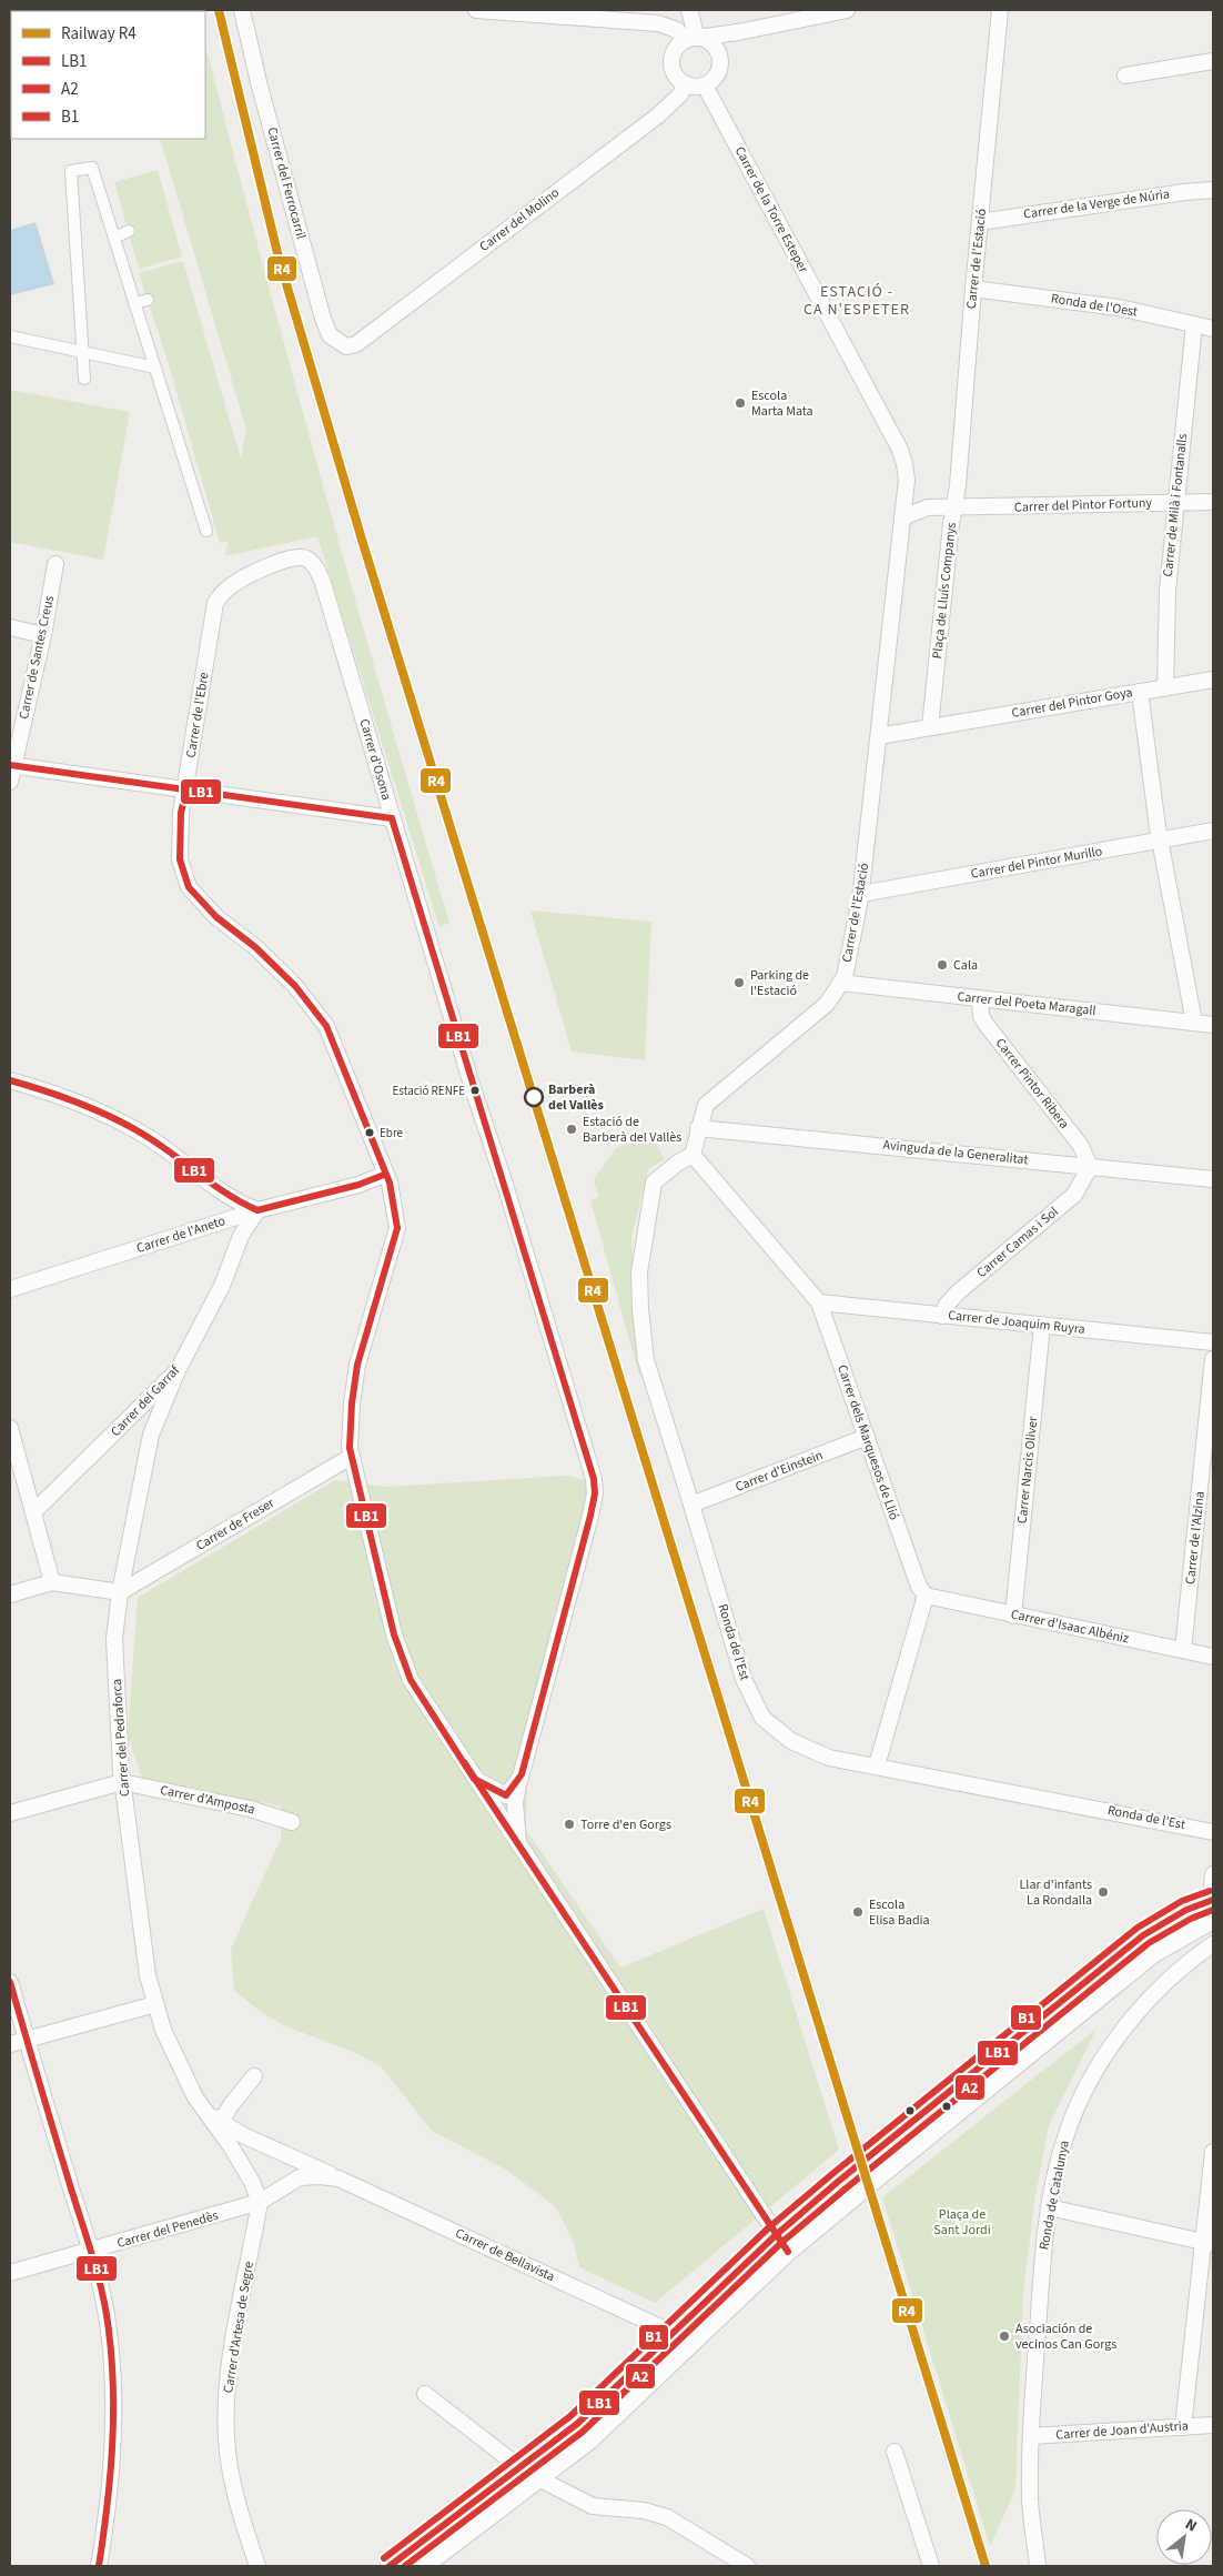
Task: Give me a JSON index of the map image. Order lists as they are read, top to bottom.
{
  "streets": {
    "street": [
      "Carrer del Ferrocarril",
      "Carrer de la Verge de Núria",
      "Carrer de la Torre Esteper",
      "Carrer del Molino",
      "Carrer de l'Estació",
      "Ronda de l'Oest",
      "Carrer del Pintor Fortuny",
      "Carrer de Milà i Fontanalls",
      "Plaça de Lluís Companys",
      "Carrer de Santes Creus",
      "Carrer del Pintor Goya",
      "Carrer de l'Ebre",
      "Carrer d'Osona",
      "Carrer del Pintor Murillo",
      "Carrer del Poeta Maragall",
      "Carrer Pintor Ribera",
      "Avinguda de la Generalitat",
      "Carrer de l'Aneto",
      "Carrer Camas i Sol",
      "Carrer de Joaquim Ruyra",
      "Carrer del Garraf",
      "Carrer dels Marquesos de Llió",
      "Carrer Narcis Oliver",
      "Carrer d'Einstein",
      "Carrer de Freser",
      "Carrer de l'Alzina",
      "Carrer d'Isaac Albéniz",
      "Ronda de l'Est",
      "Carrer del Pedraforca",
      "Carrer d'Amposta",
      "Ronda de Catalunya",
      "Carrer del Penedès",
      "Carrer de Bellavista",
      "Carrer d'Artesa de Segre",
      "Carrer de Joan d'Austria"
    ]
  },
  "crossings": [
    ["Carrer del Ferrocarril", "Carrer del Molino"],
    ["Carrer de la Verge de Núria", "Carrer de l'Estació"],
    ["Carrer de la Torre Esteper", "Carrer del Molino"],
    ["Carrer de la Torre Esteper", "Plaça de Lluís Companys"],
    ["Carrer de l'Estació", "Ronda de l'Oest"],
    ["Carrer de l'Estació", "Carrer del Pintor Fortuny"],
    ["Carrer de l'Estació", "Plaça de Lluís Companys"],
    ["Carrer de l'Estació", "Carrer del Pintor Murillo"],
    ["Carrer de l'Estació", "Carrer del Poeta Maragall"],
    ["Carrer de l'Estació", "Avinguda de la Generalitat"],
    ["Ronda de l'Oest", "Carrer de Milà i Fontanalls"],
    ["Carrer del Pintor Fortuny", "Carrer de Milà i Fontanalls"],
    ["Carrer del Pintor Fortuny", "Plaça de Lluís Companys"],
    ["Carrer de Milà i Fontanalls", "Carrer del Pintor Goya"],
    ["Plaça de Lluís Companys", "Carrer del Pintor Goya"],
    ["Carrer de l'Ebre", "Carrer d'Osona"],
    ["Carrer de l'Ebre", "Carrer de l'Aneto"],
    ["Carrer de l'Ebre", "Carrer de Freser"],
    ["Carrer del Poeta Maragall", "Carrer Pintor Ribera"],
    ["Carrer Pintor Ribera", "Avinguda de la Generalitat"],
    ["Carrer Pintor Ribera", "Carrer Camas i Sol"],
    ["Avinguda de la Generalitat", "Carrer Camas i Sol"],
    ["Carrer de l'Aneto", "Carrer del Garraf"],
    ["Carrer Camas i Sol", "Carrer de Joaquim Ruyra"],
    ["Carrer de Joaquim Ruyra", "Carrer dels Marquesos de Llió"],
    ["Carrer de Joaquim Ruyra", "Carrer Narcis Oliver"],
    ["Carrer del Garraf", "Carrer del Pedraforca"],
    ["Carrer dels Marquesos de Llió", "Carrer d'Einstein"],
    ["Carrer dels Marquesos de Llió", "Carrer d'Isaac Albéniz"],
    ["Carrer dels Marquesos de Llió", "Ronda de l'Est"],
    ["Carrer Narcis Oliver", "Carrer d'Isaac Albéniz"],
    ["Carrer d'Einstein", "Ronda de l'Est"],
    ["Carrer de Freser", "Carrer del Pedraforca"],
    ["Carrer de l'Alzina", "Carrer d'Isaac Albéniz"],
    ["Carrer del Pedraforca", "Carrer d'Amposta"],
    ["Carrer del Pedraforca", "Carrer de Bellavista"],
    ["Ronda de Catalunya", "Carrer de Joan d'Austria"],
    ["Carrer del Penedès", "Carrer de Bellavista"],
    ["Carrer del Penedès", "Carrer d'Artesa de Segre"],
    ["Carrer de Bellavista", "Carrer d'Artesa de Segre"]
  ],
  "districts": ["ESTACIÓ - CA N'ESPETER"],
  "parks": ["Plaça de Sant Jordi"],
  "places": [
    "Escola Marta Mata",
    "Cala",
    "Parking de l'Estació",
    "Estació RENFE",
    "Barberà del Vallès",
    "Estació de Barberà del Vallès",
    "Ebre",
    "Torre d'en Gorgs",
    "Llar d'infants La Rondalla",
    "Escola Elisa Badia",
    "Asociación de vecinos Can Gorgs"
  ],
  "lines": [
    "rail line R4",
    "transit line LB1",
    "transit line B1",
    "transit line A2"
  ],
  "legend": [
    "Railway R4",
    "LB1",
    "A2",
    "B1"
  ],
  "north": "top right"
}
